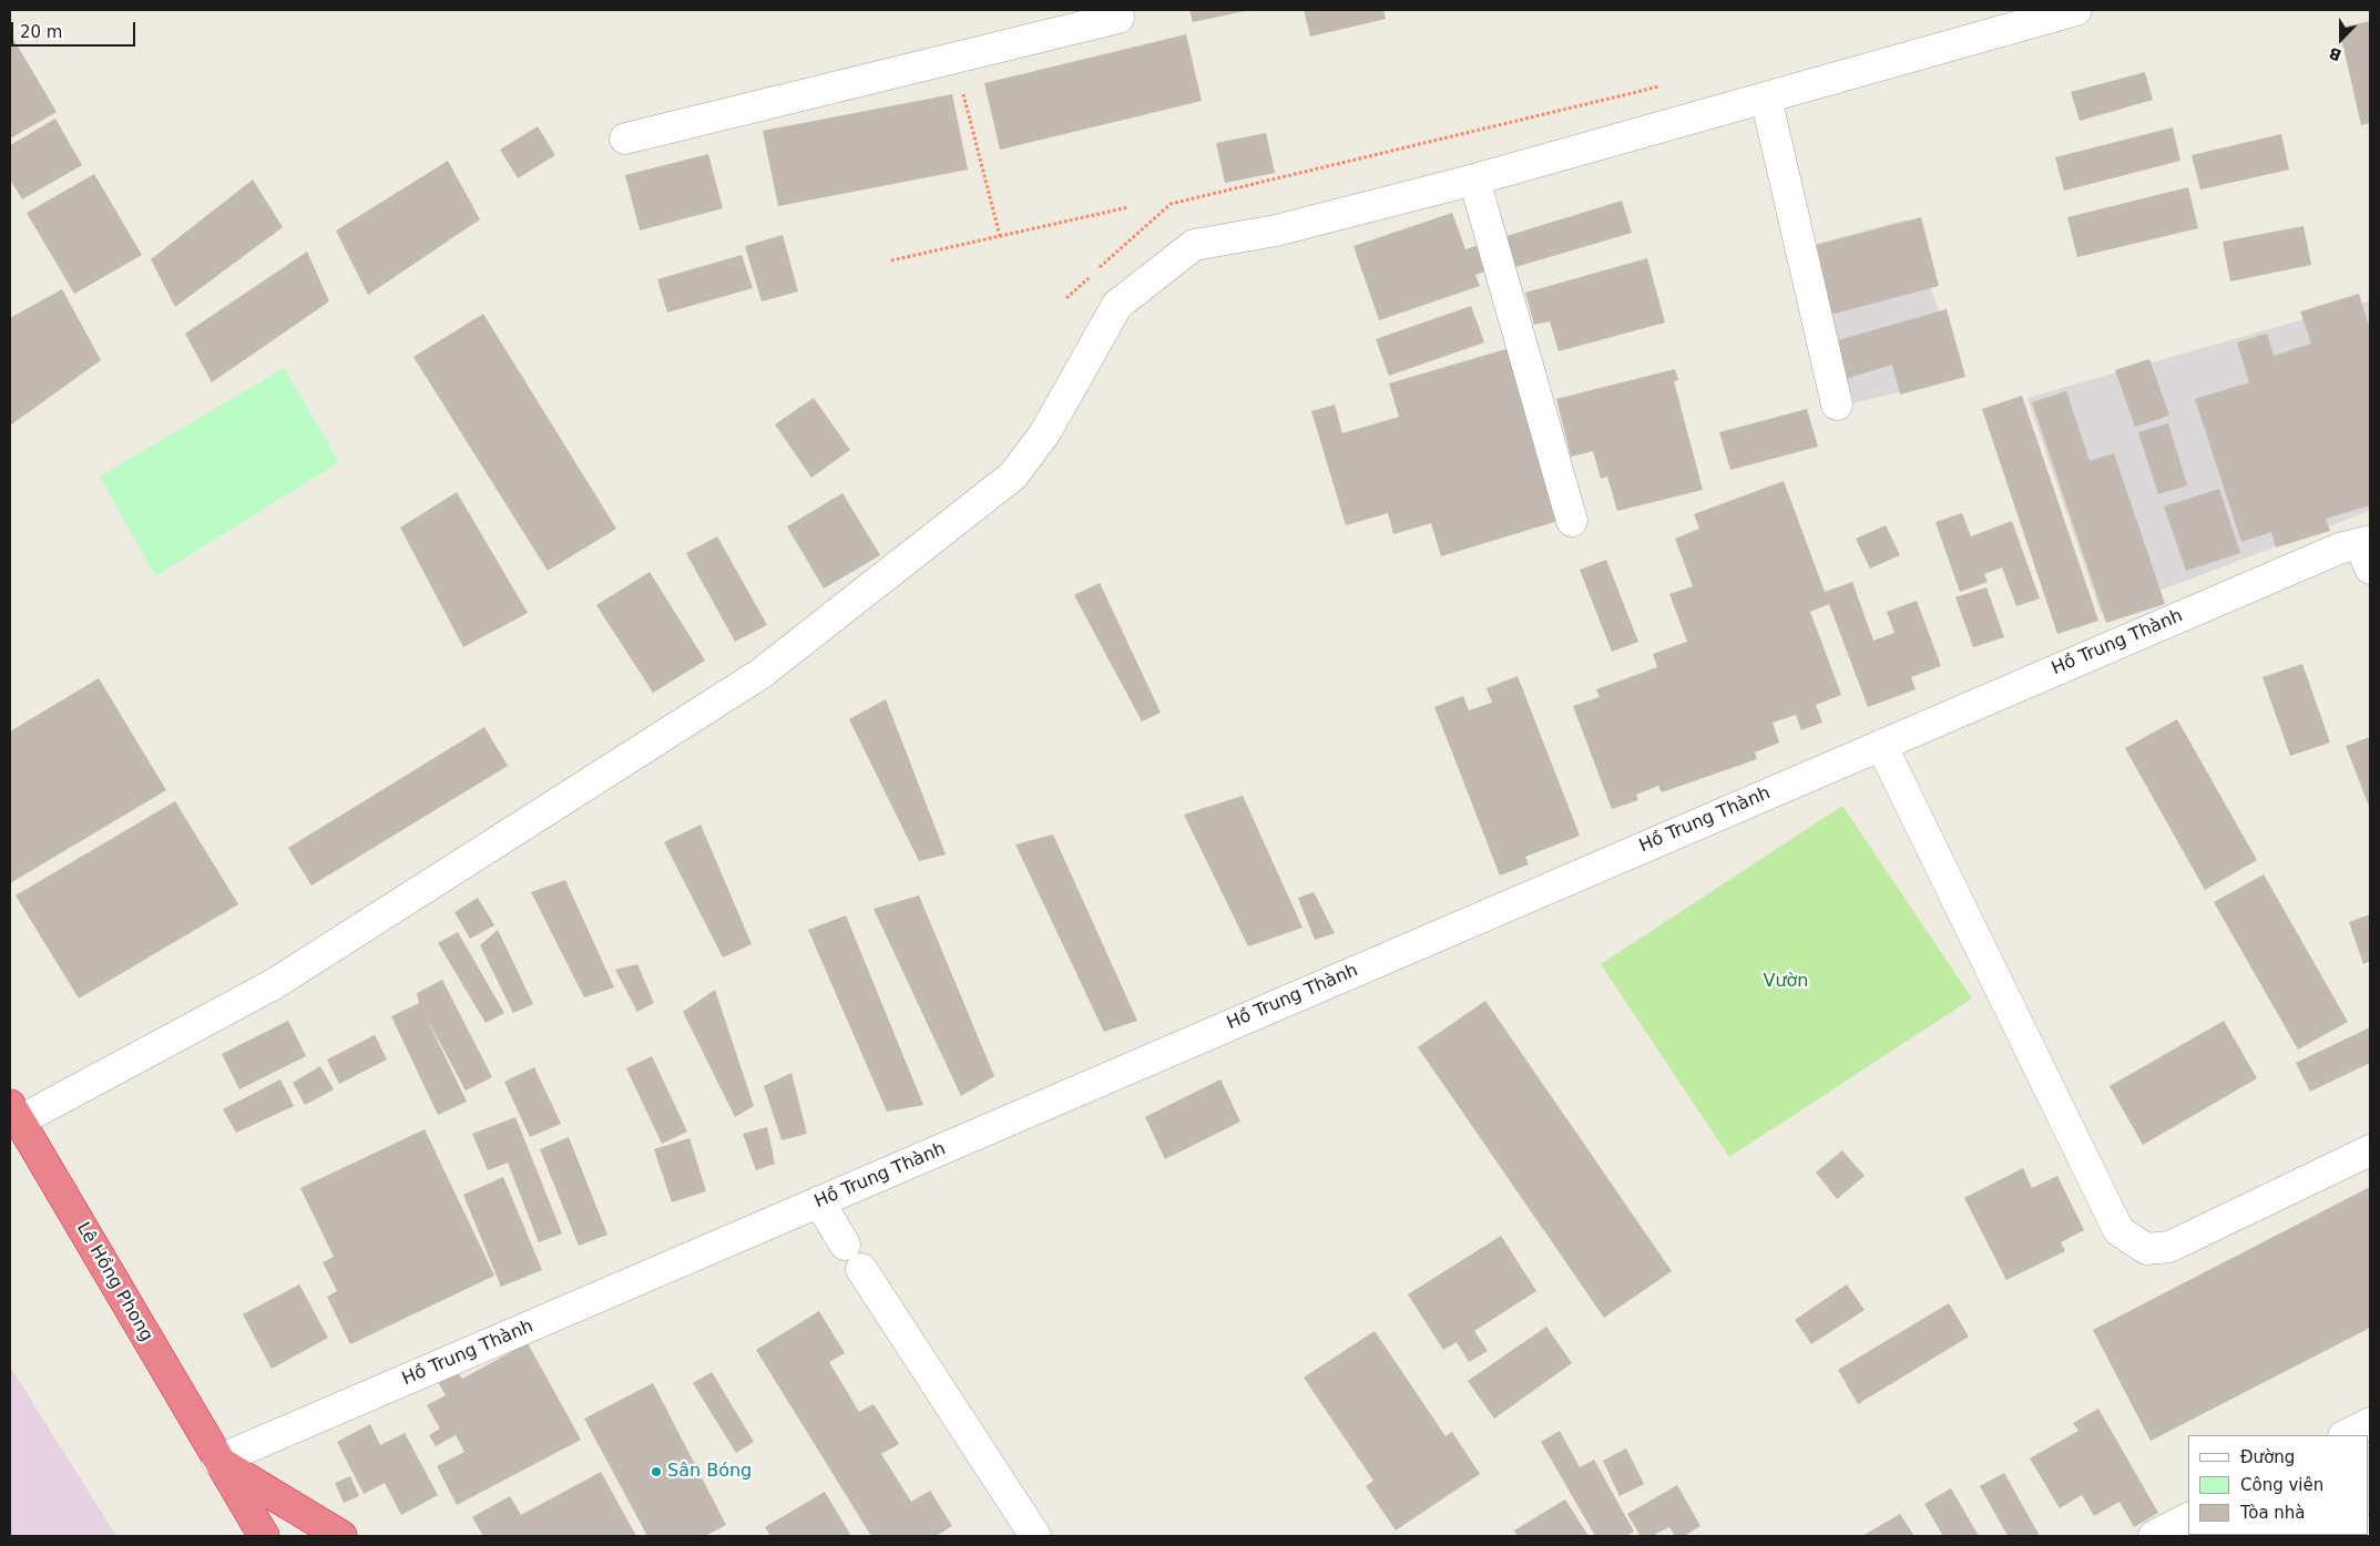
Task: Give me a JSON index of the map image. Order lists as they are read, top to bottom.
{
  "streets": {
    "highway": ["Lê Hồng Phong"],
    "street": ["Hồ Trung Thành"]
  },
  "crossings": [
    ["Hồ Trung Thành", "Lê Hồng Phong"]
  ],
  "parks": ["Vườn"],
  "places": ["Sân Bóng"],
  "legend": ["Đường", "Công viên", "Tòa nhà"],
  "scale_bar": "20 m",
  "north": "bottom"
}
